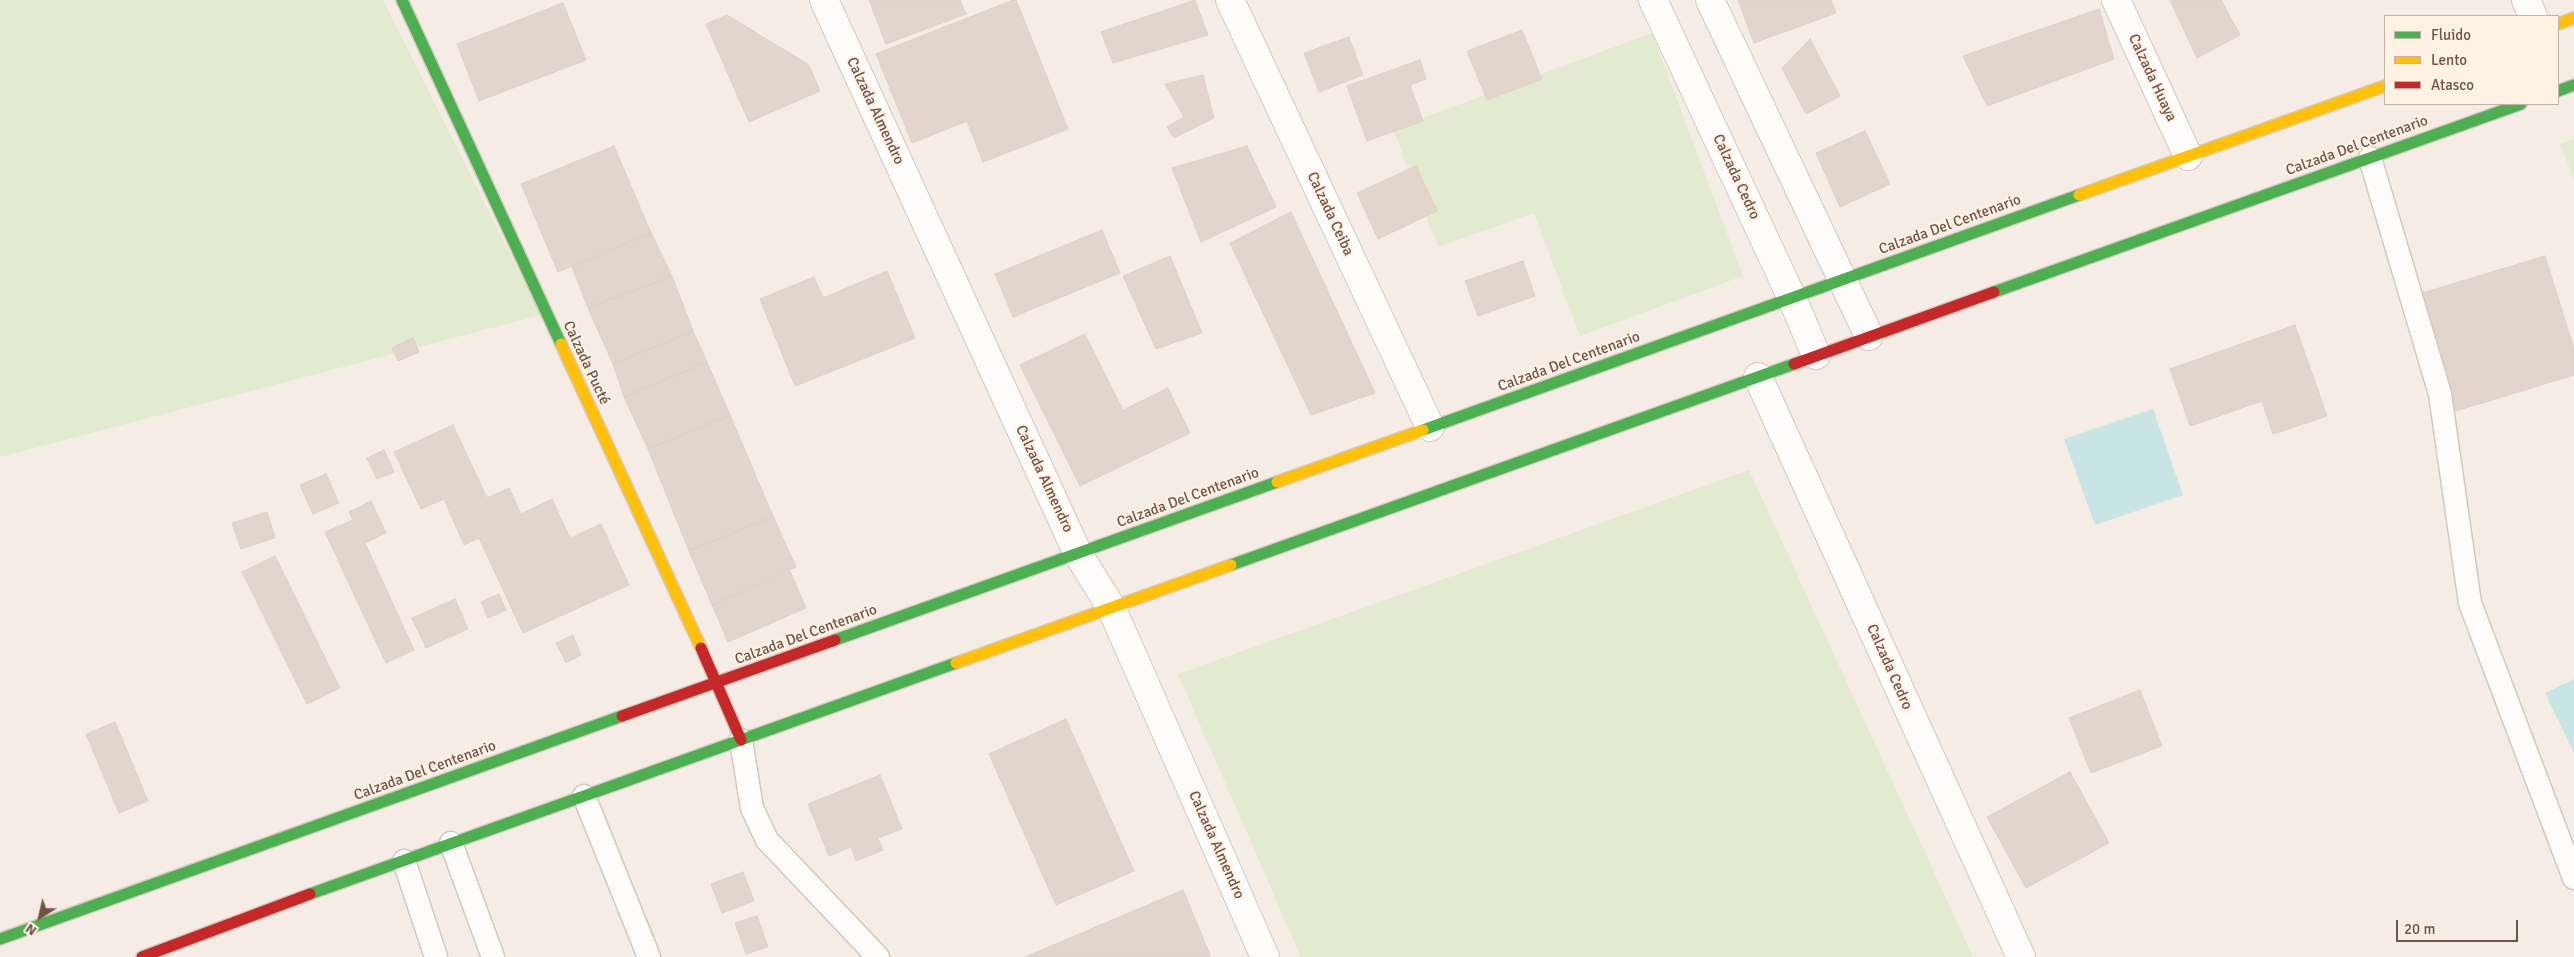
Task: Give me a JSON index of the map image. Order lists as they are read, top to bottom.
{
  "streets": {
    "main road": ["Calzada Del Centenario", "Calzada Pucté"],
    "street": [
      "Calzada Huaya",
      "Calzada Almendro",
      "Calzada Cedro",
      "Calzada Ceiba"
    ]
  },
  "crossings": [
    ["Calzada Huaya", "Calzada Del Centenario"],
    ["Calzada Almendro", "Calzada Del Centenario"],
    ["Calzada Del Centenario", "Calzada Cedro"],
    ["Calzada Del Centenario", "Calzada Ceiba"],
    ["Calzada Del Centenario", "Calzada Pucté"]
  ],
  "legend": ["Fluido", "Lento", "Atasco"],
  "scale_bar": "20 m",
  "north": "bottom left"
}
